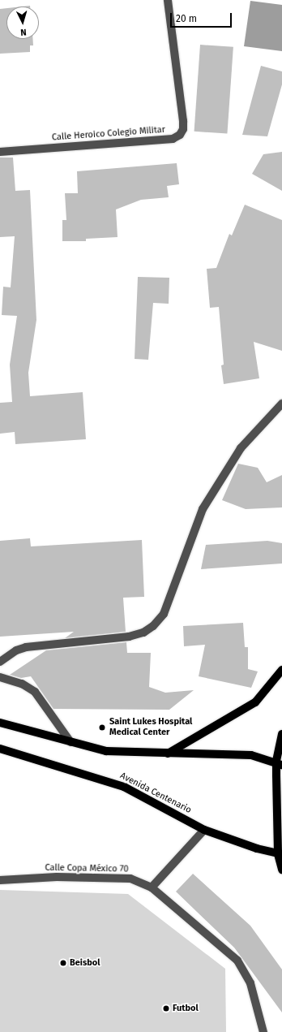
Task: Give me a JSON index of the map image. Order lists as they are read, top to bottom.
{
  "streets": {
    "main road": ["Avenida Centenario"],
    "street": ["Calle Heroico Colegio Militar", "Calle Copa México 70"]
  },
  "places": ["Saint Lukes Hospital Medical Center", "Beisbol", "Futbol"],
  "scale_bar": "20 m",
  "north": "bottom"
}
